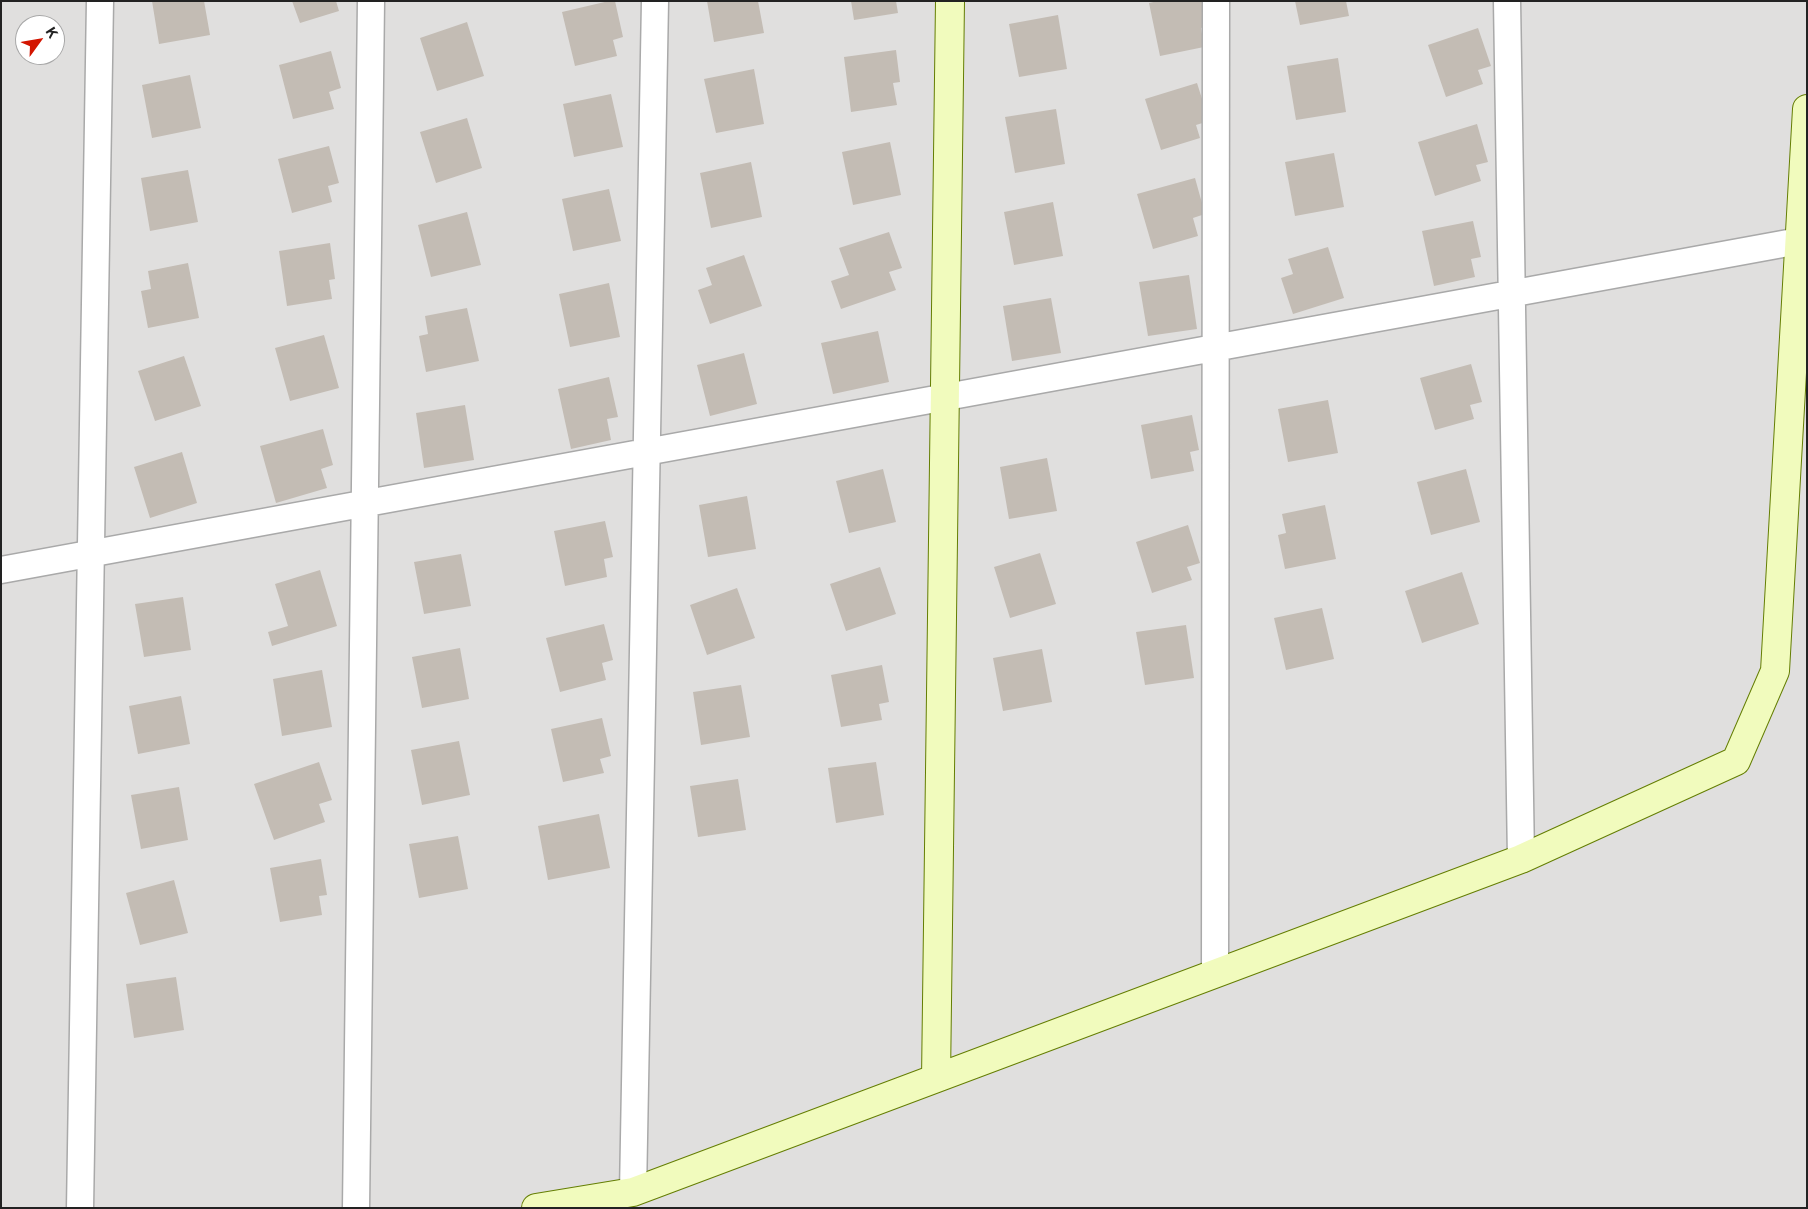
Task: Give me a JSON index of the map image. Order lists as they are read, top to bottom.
{
  "north": "top right"
}
